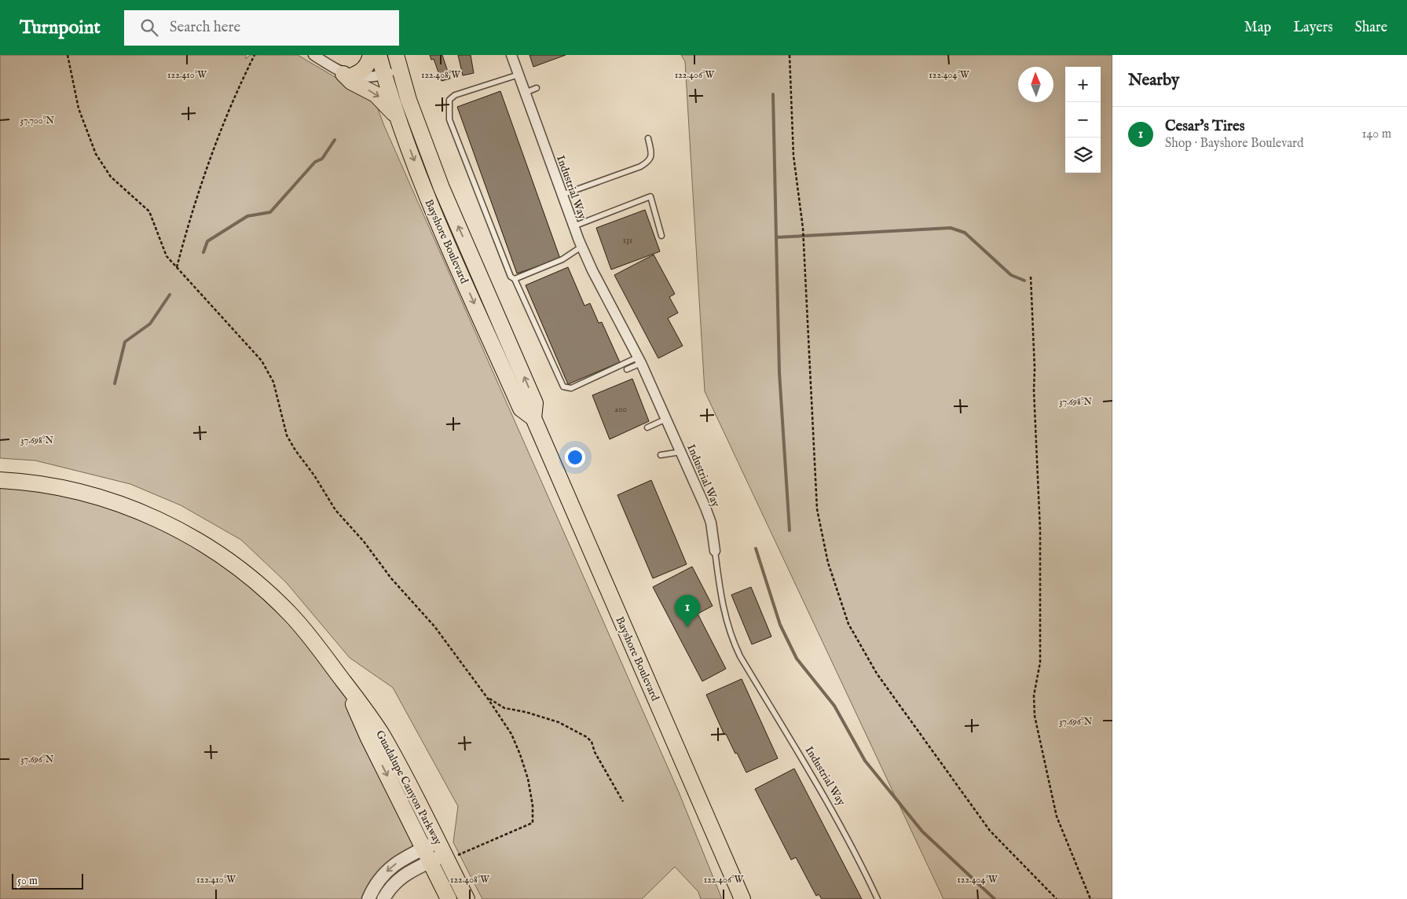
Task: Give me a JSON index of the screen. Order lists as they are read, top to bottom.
{
  "streets": {
    "main road": ["Bayshore Boulevard", "Guadalupe Canyon Parkway"],
    "street": ["Industrial Way"]
  },
  "house_numbers": ["131", "200"],
  "scale_bar": "50 m",
  "north": "top",
  "page": {
    "header": "Turnpoint",
    "search": "Search here",
    "nav": ["Map", "Layers", "Share"],
    "heading": "Nearby",
    "map_buttons": ["+", "−"],
    "list": [
      {
        "mark": "1",
        "name": "Cesar's Tires",
        "note": "Shop · Bayshore Boulevard",
        "value": "140 m"
      }
    ],
    "pins": "1",
    "scale": "50 m"
  },
  "coordinates": [
    "122.410°W",
    "122.408°W",
    "122.406°W",
    "122.404°W",
    "37.700°N",
    "37.698°N",
    "37.696°N"
  ]
}
